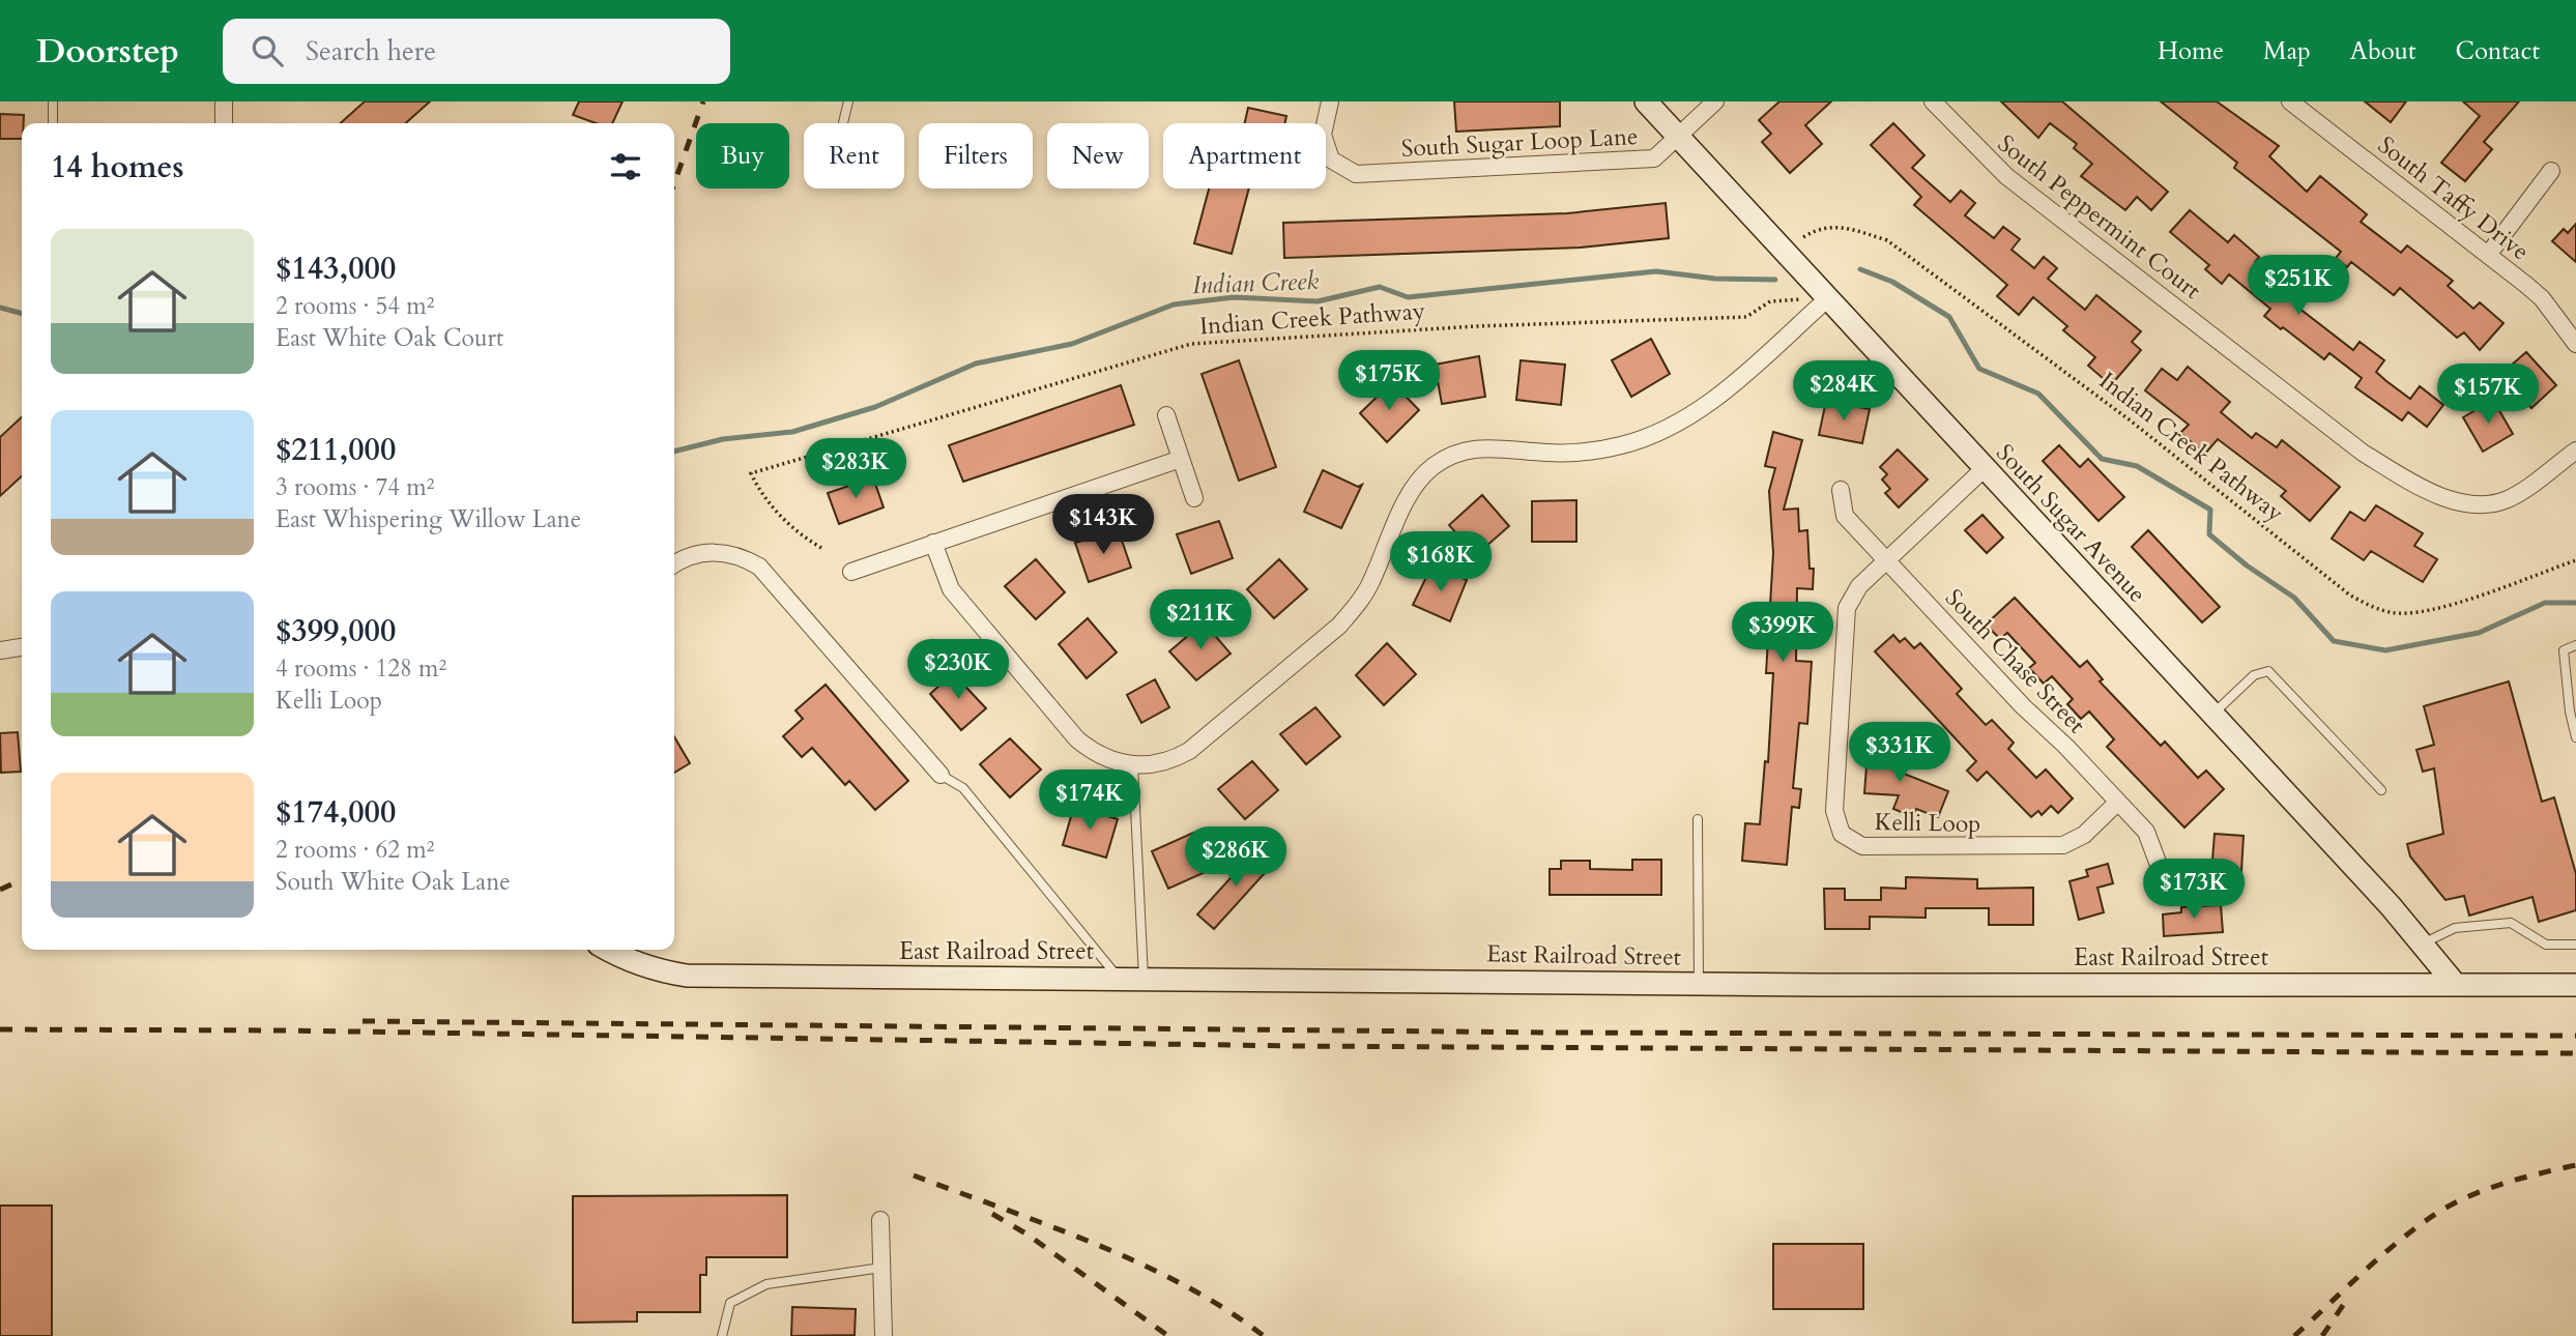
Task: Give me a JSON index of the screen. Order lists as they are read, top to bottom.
{
  "streets": {
    "street": [
      "South Sugar Loop Lane",
      "South Taffy Drive",
      "South Peppermint Court",
      "South Sugar Avenue",
      "South Chase Street",
      "Kelli Loop",
      "East Railroad Street"
    ],
    "path": ["Indian Creek Pathway"]
  },
  "crossings": [
    ["South Sugar Loop Lane", "South Sugar Avenue"],
    ["South Sugar Avenue", "Kelli Loop"],
    ["South Sugar Avenue", "East Railroad Street"],
    ["South Chase Street", "Kelli Loop"]
  ],
  "water": ["Indian Creek"],
  "page": {
    "header": "Doorstep",
    "search": "Search here",
    "nav": [
      "Home",
      "Map",
      "About",
      "Contact"
    ],
    "chip": [
      "Buy",
      "Rent",
      "Filters",
      "New",
      "Apartment"
    ],
    "heading": "14 homes",
    "list": [
      {
        "name": "$143,000",
        "note": "2 rooms · 54 m² · East White Oak Court"
      },
      {
        "name": "$211,000",
        "note": "3 rooms · 74 m² · East Whispering Willow Lane"
      },
      {
        "name": "$399,000",
        "note": "4 rooms · 128 m² · Kelli Loop"
      },
      {
        "name": "$174,000",
        "note": "2 rooms · 62 m² · South White Oak Lane"
      }
    ],
    "price": [
      "$251K",
      "$175K",
      "$284K",
      "$157K",
      "$283K",
      "$143K",
      "$168K",
      "$211K",
      "$399K",
      "$230K",
      "$331K",
      "$174K",
      "$286K",
      "$173K"
    ]
  }
}
